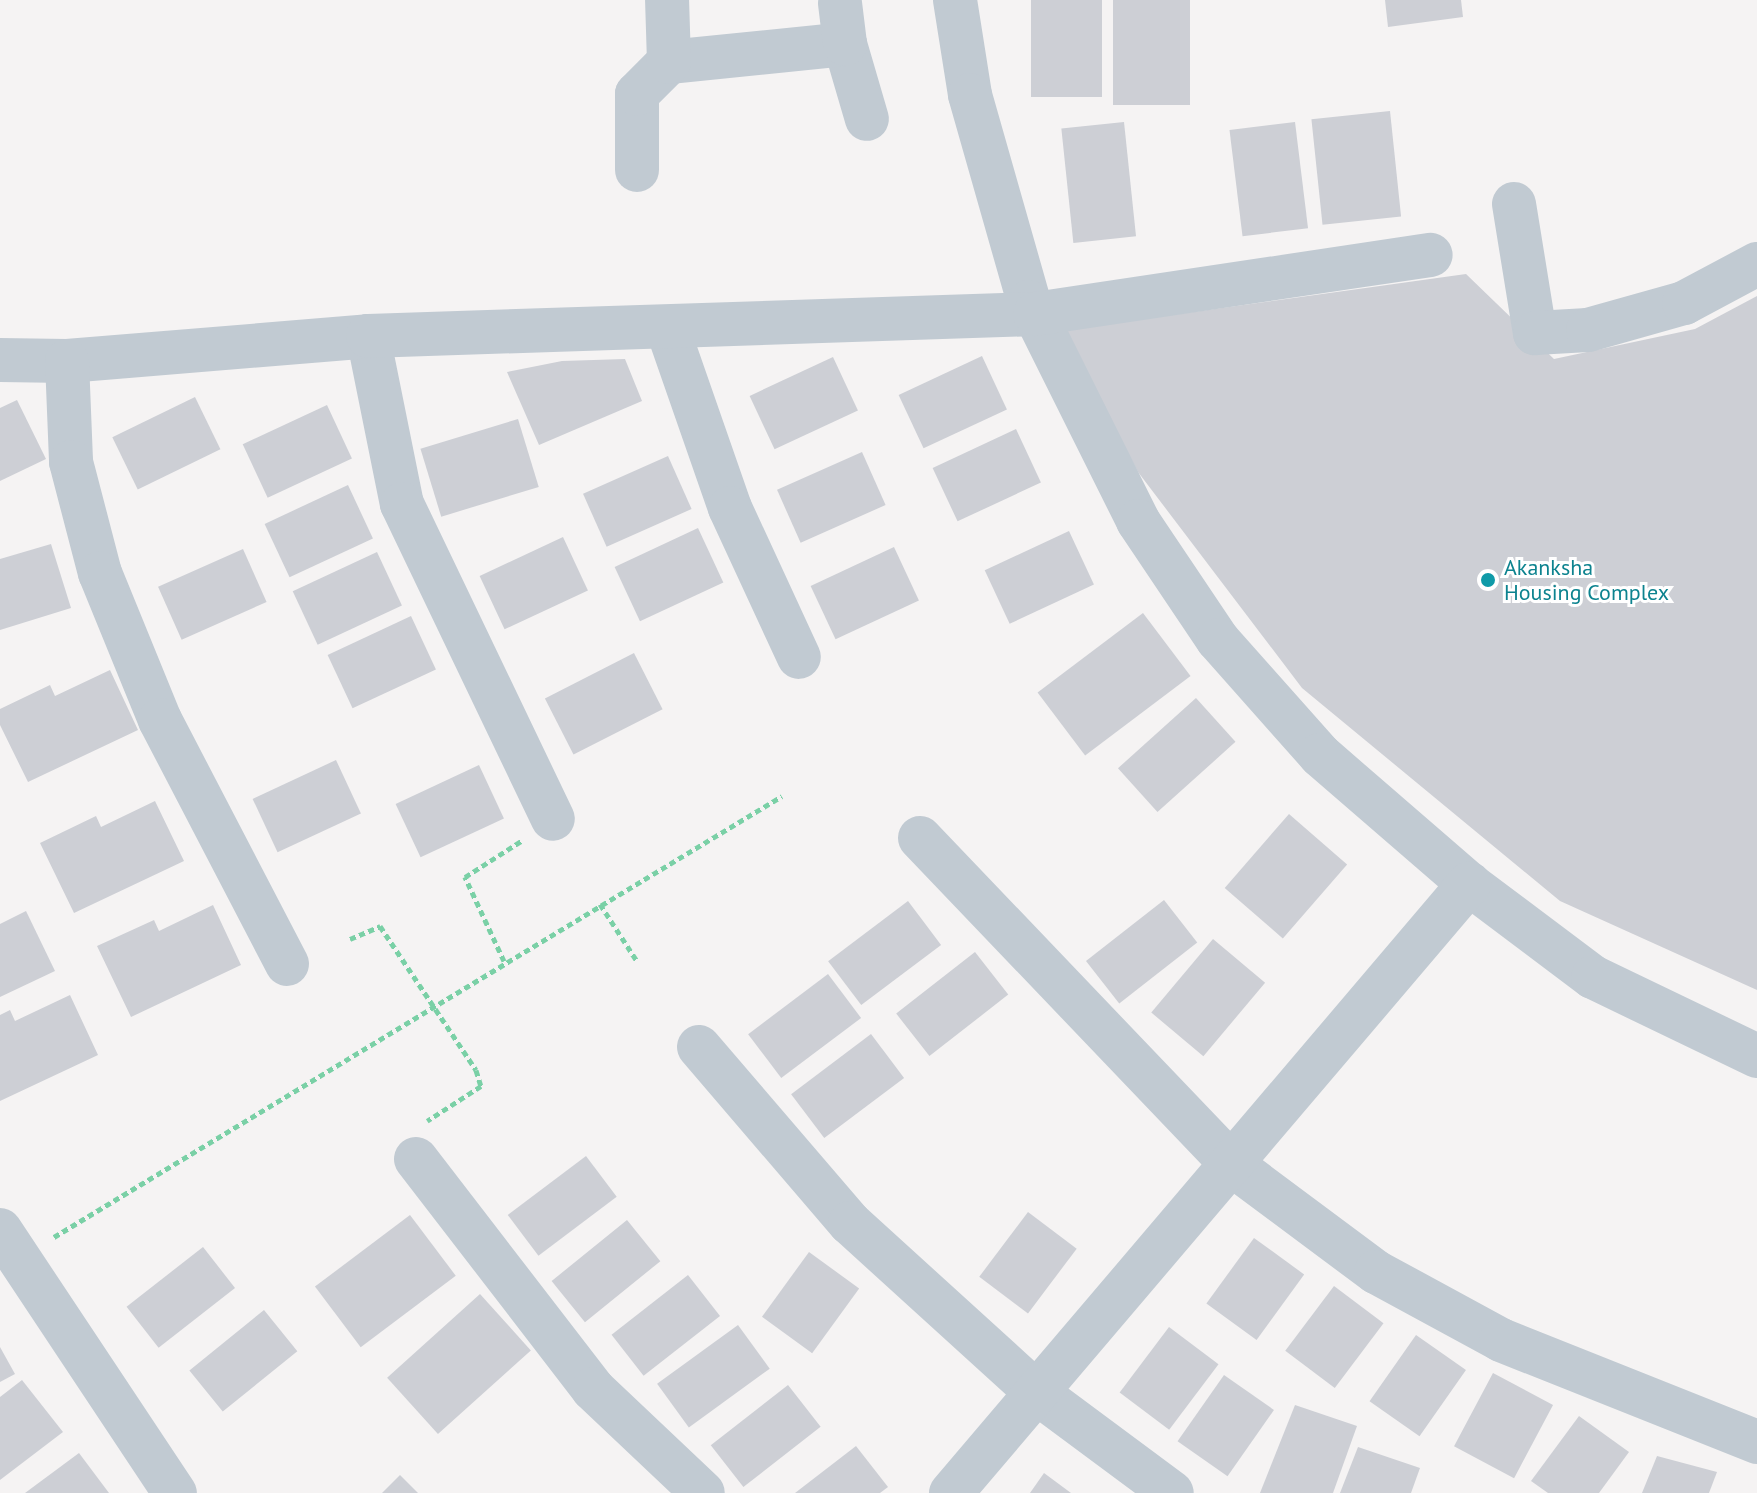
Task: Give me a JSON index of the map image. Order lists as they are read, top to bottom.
{
  "places": ["Akanksha Housing Complex"]
}
